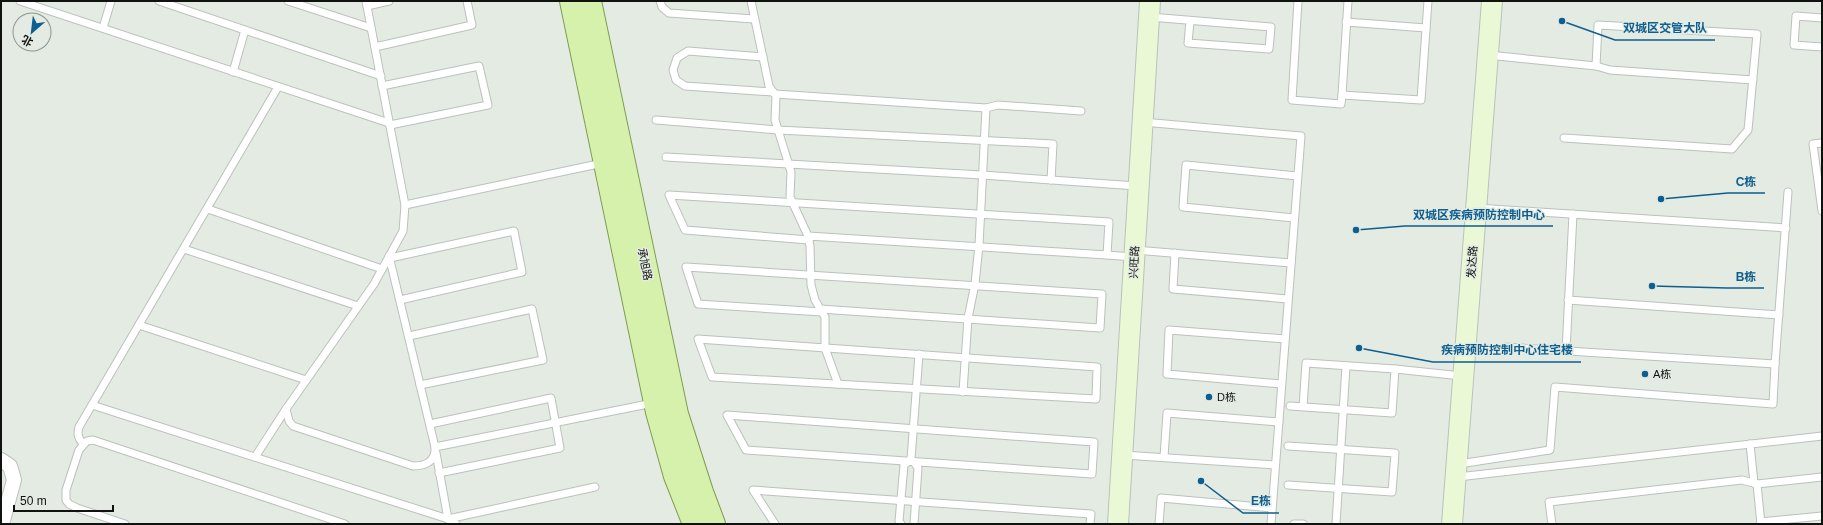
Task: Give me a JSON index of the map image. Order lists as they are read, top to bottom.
{
  "streets": {
    "main road": ["承旭路"],
    "street": ["兴旺路", "发达路"]
  },
  "places": [
    "双城区交管大队",
    "C栋",
    "双城区疾病预防控制中心",
    "B栋",
    "疾病预防控制中心住宅楼",
    "A栋",
    "D栋",
    "E栋"
  ],
  "scale_bar": "50 m",
  "north": "bottom left"
}
